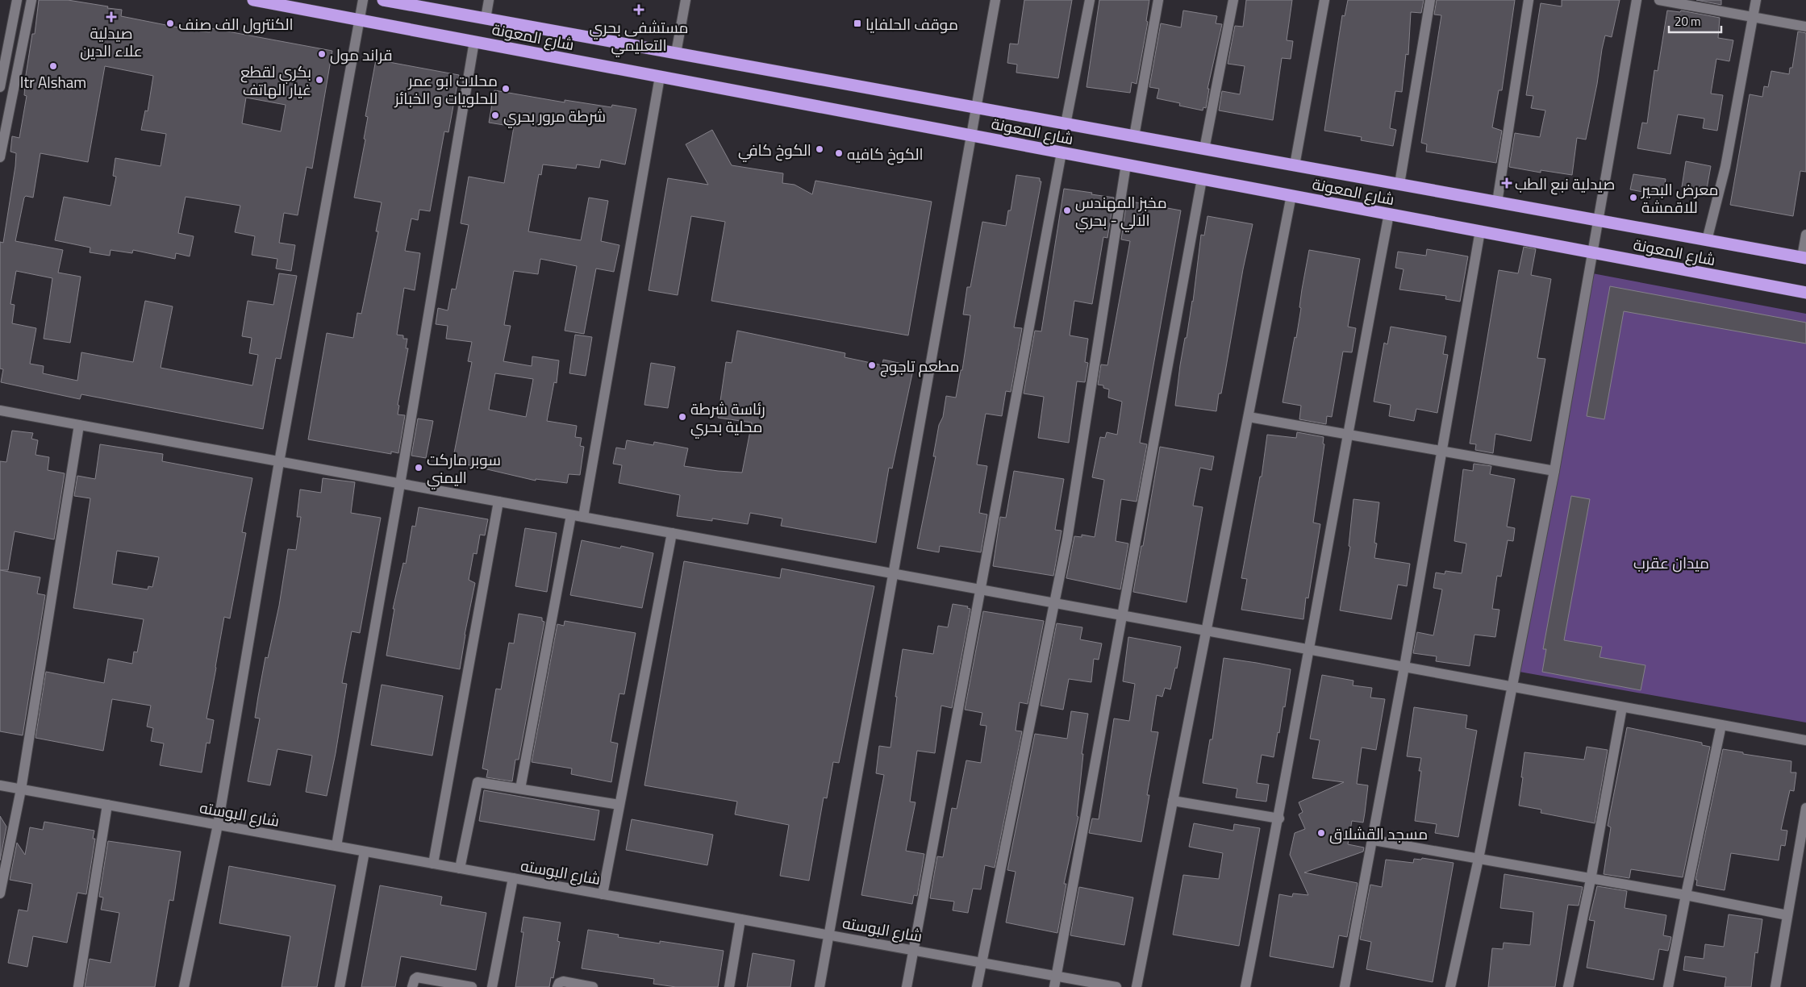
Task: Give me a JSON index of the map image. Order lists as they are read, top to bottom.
{
  "streets": {
    "highway": ["شارع المعونة"],
    "street": ["شارع البوسته"]
  },
  "parks": ["ميدان عقرب"],
  "places": {
    "health": ["مستشفى بحري التعليمي", "صيدلية علاء الدين", "صيدلية نبع الطب"],
    "other": [
      "الكنترول الف صنف",
      "قراند مول",
      "Itr Alsham",
      "بكري لقطع غيار الهاتف",
      "محلات ابو عمر للحلويات و الخبائز",
      "شرطة مرور بحري",
      "الكوخ كافي",
      "الكوخ كافيه",
      "معرض البحير للاقمشة",
      "مخبز المهندس الالي - بحري",
      "مطعم تاجوج",
      "رئاسة شرطة محلية بحري",
      "سوبر ماركت اليمني",
      "مسجد القشلاق"
    ],
    "transit": ["موقف الحلفايا"]
  },
  "scale_bar": "20 m"
}
